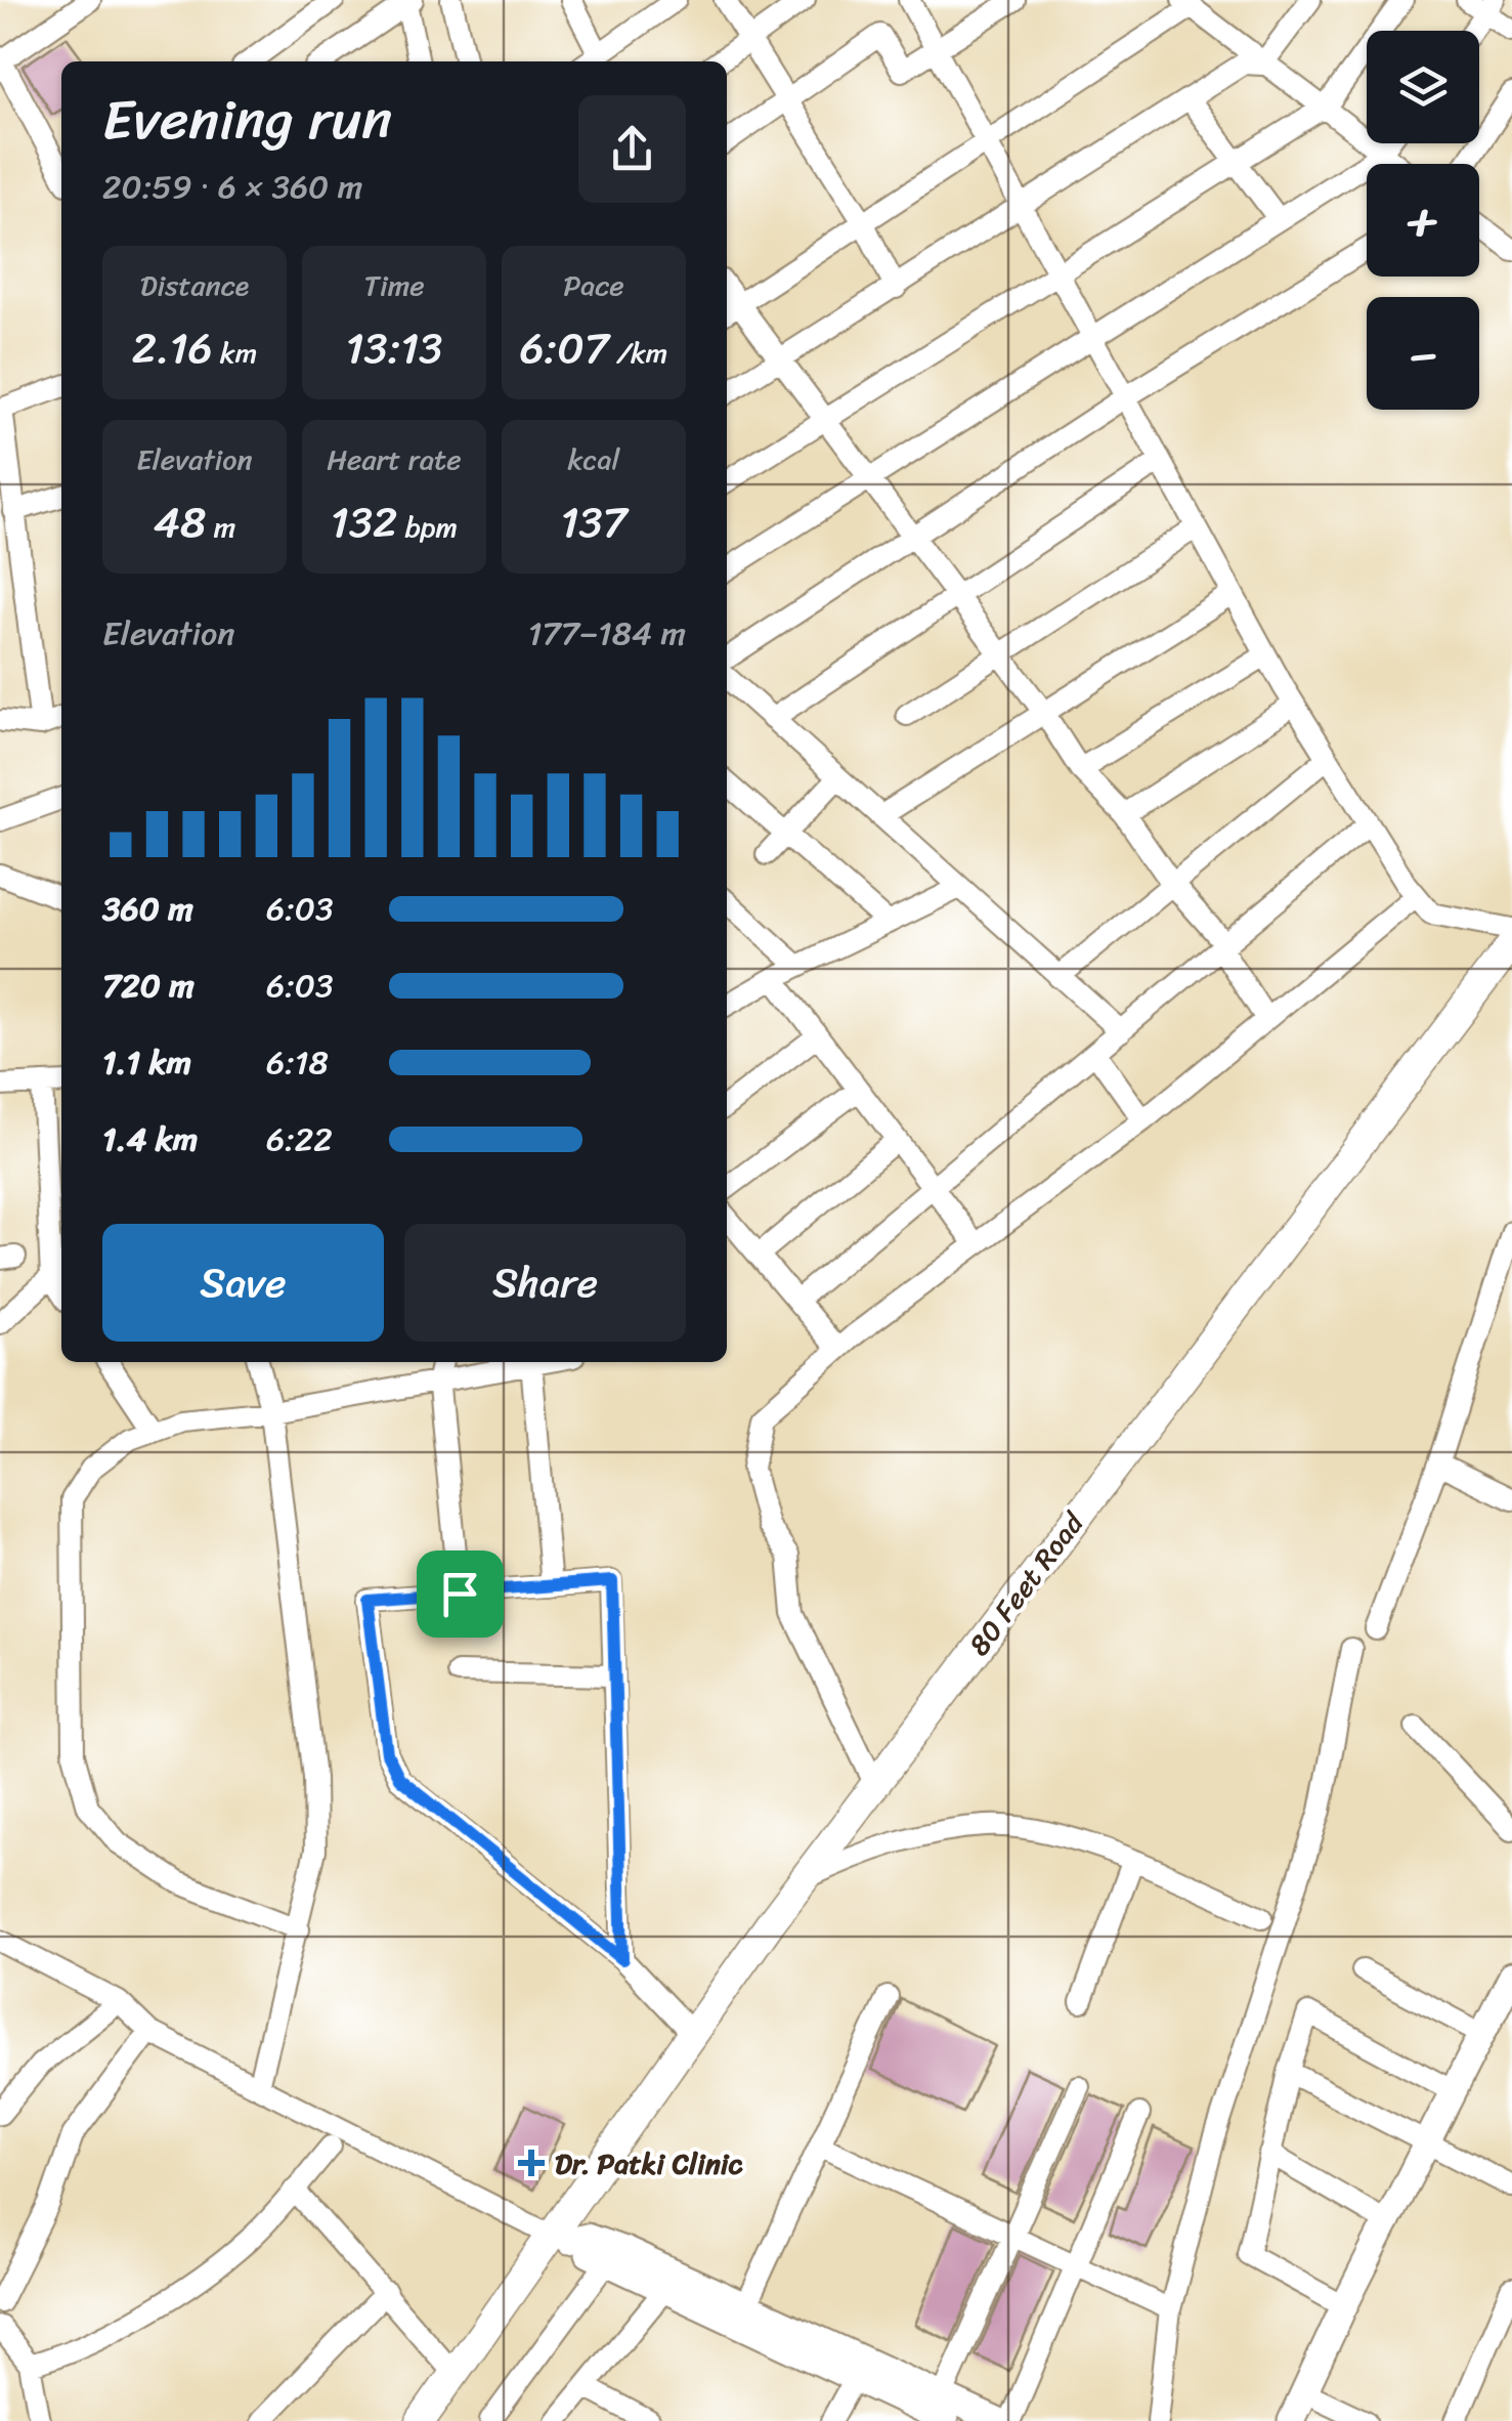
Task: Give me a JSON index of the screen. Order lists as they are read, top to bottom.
{
  "streets": {
    "main road": ["80 Feet Road"]
  },
  "places": {
    "health": ["Dr. Patki Clinic"]
  },
  "page": {
    "map_buttons": ["+", "−"],
    "heading": ["Evening run", "20:59 · 6 × 360 m"],
    "stats": [
      ["Distance", "2.16 km"],
      ["Time", "13:13"],
      ["Pace", "6:07 /km"],
      ["Elevation", "48 m"],
      ["Heart rate", "132 bpm"],
      ["kcal", "137"]
    ],
    "chart": ["Elevation", "177–184 m"],
    "list": [
      {
        "name": "360 m",
        "note": "6:03"
      },
      {
        "name": "720 m",
        "note": "6:03"
      },
      {
        "name": "1.1 km",
        "note": "6:18"
      },
      {
        "name": "1.4 km",
        "note": "6:22"
      }
    ],
    "buttons": ["Save", "Share"]
  }
}
